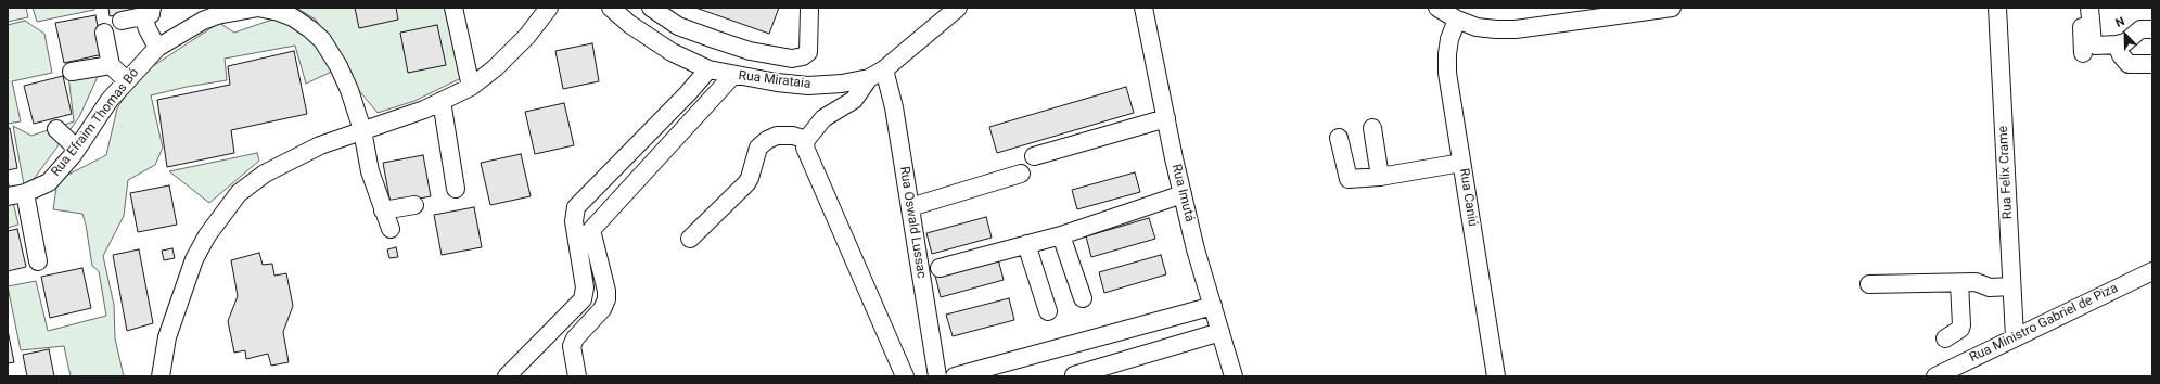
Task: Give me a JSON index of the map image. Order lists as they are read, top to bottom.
{
  "streets": {
    "street": [
      "Rua Mirataia",
      "Rua Efraim Thomas Bó",
      "Rua Felix Crame",
      "Rua Imutá",
      "Rua Caniú",
      "Rua Oswald Lussac",
      "Rua Ministro Gabriel de Piza"
    ]
  },
  "crossings": [
    ["Rua Mirataia", "Rua Oswald Lussac"],
    ["Rua Felix Crame", "Rua Ministro Gabriel de Piza"]
  ],
  "north": "top left"
}
